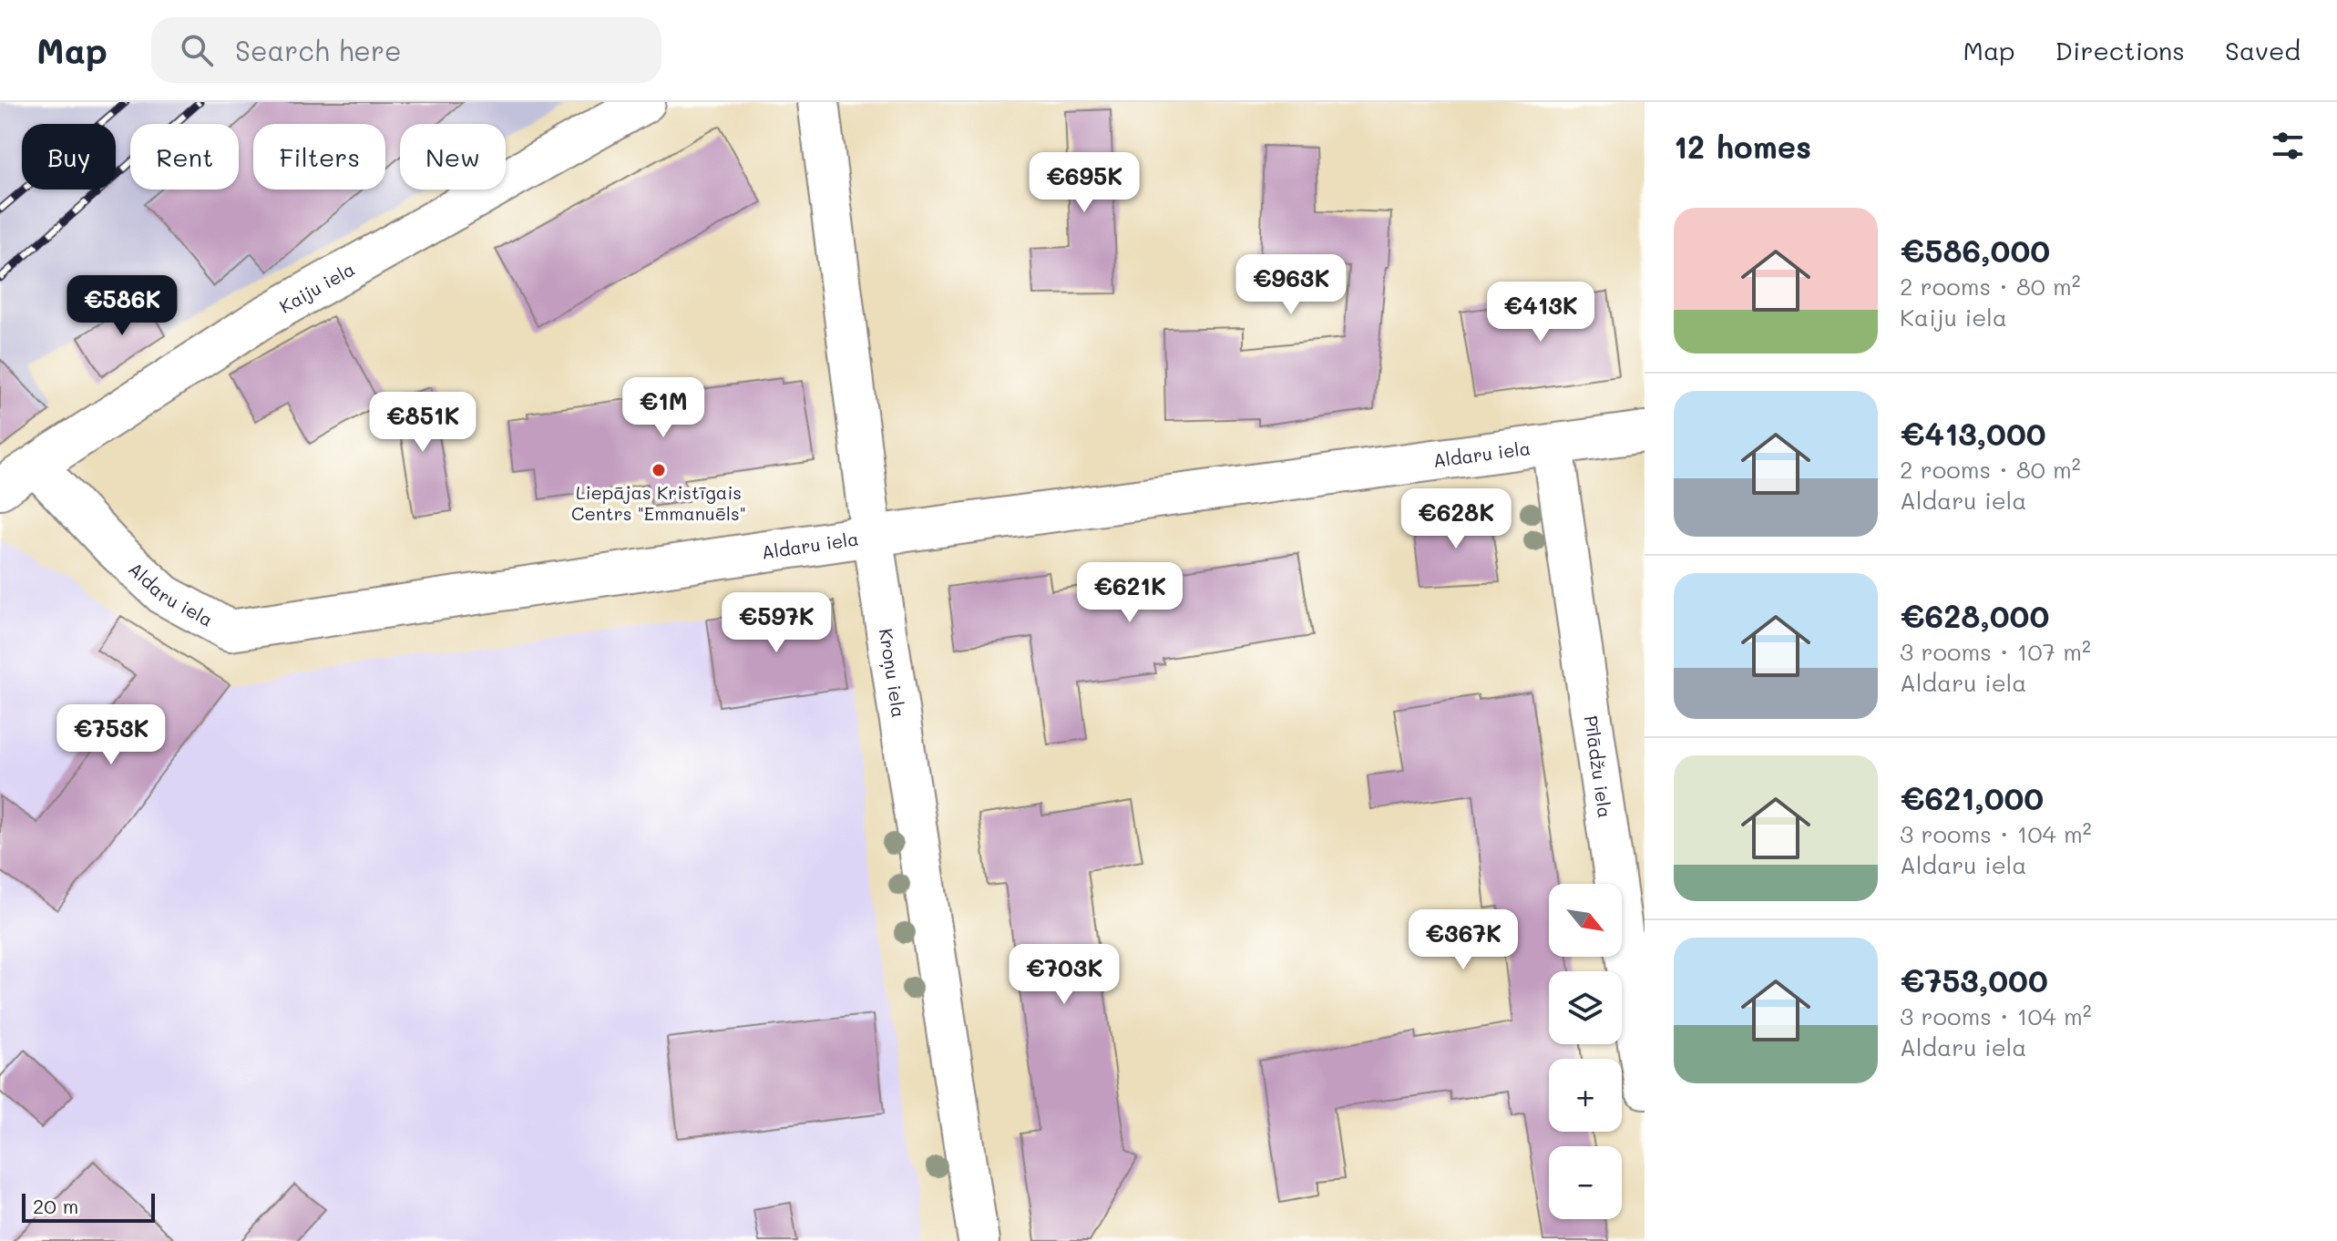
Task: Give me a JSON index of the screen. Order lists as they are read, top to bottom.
{
  "streets": {
    "street": [
      "Kaiju iela",
      "Aldaru iela",
      "Kroņu iela",
      "Pīlādžu iela"
    ]
  },
  "crossings": [
    ["Kaiju iela", "Aldaru iela"],
    ["Aldaru iela", "Kroņu iela"],
    ["Aldaru iela", "Pīlādžu iela"]
  ],
  "places": ["Liepājas Kristīgais Centrs \"Emmanuēls\""],
  "scale_bar": "20 m",
  "north": "bottom right",
  "page": {
    "header": "Map",
    "search": "Search here",
    "nav": ["Map", "Directions", "Saved"],
    "heading": "12 homes",
    "chip": [
      "Buy",
      "Rent",
      "Filters",
      "New"
    ],
    "price": [
      "€695K",
      "€963K",
      "€586K",
      "€413K",
      "€1M",
      "€851K",
      "€628K",
      "€621K",
      "€597K",
      "€753K",
      "€367K",
      "€703K"
    ],
    "list": [
      {
        "name": "€586,000",
        "note": "2 rooms · 80 m² · Kaiju iela"
      },
      {
        "name": "€413,000",
        "note": "2 rooms · 80 m² · Aldaru iela"
      },
      {
        "name": "€628,000",
        "note": "3 rooms · 107 m² · Aldaru iela"
      },
      {
        "name": "€621,000",
        "note": "3 rooms · 104 m² · Aldaru iela"
      },
      {
        "name": "€753,000",
        "note": "3 rooms · 104 m² · Aldaru iela"
      }
    ],
    "map_buttons": ["+", "−"],
    "scale": "20 m"
  }
}
